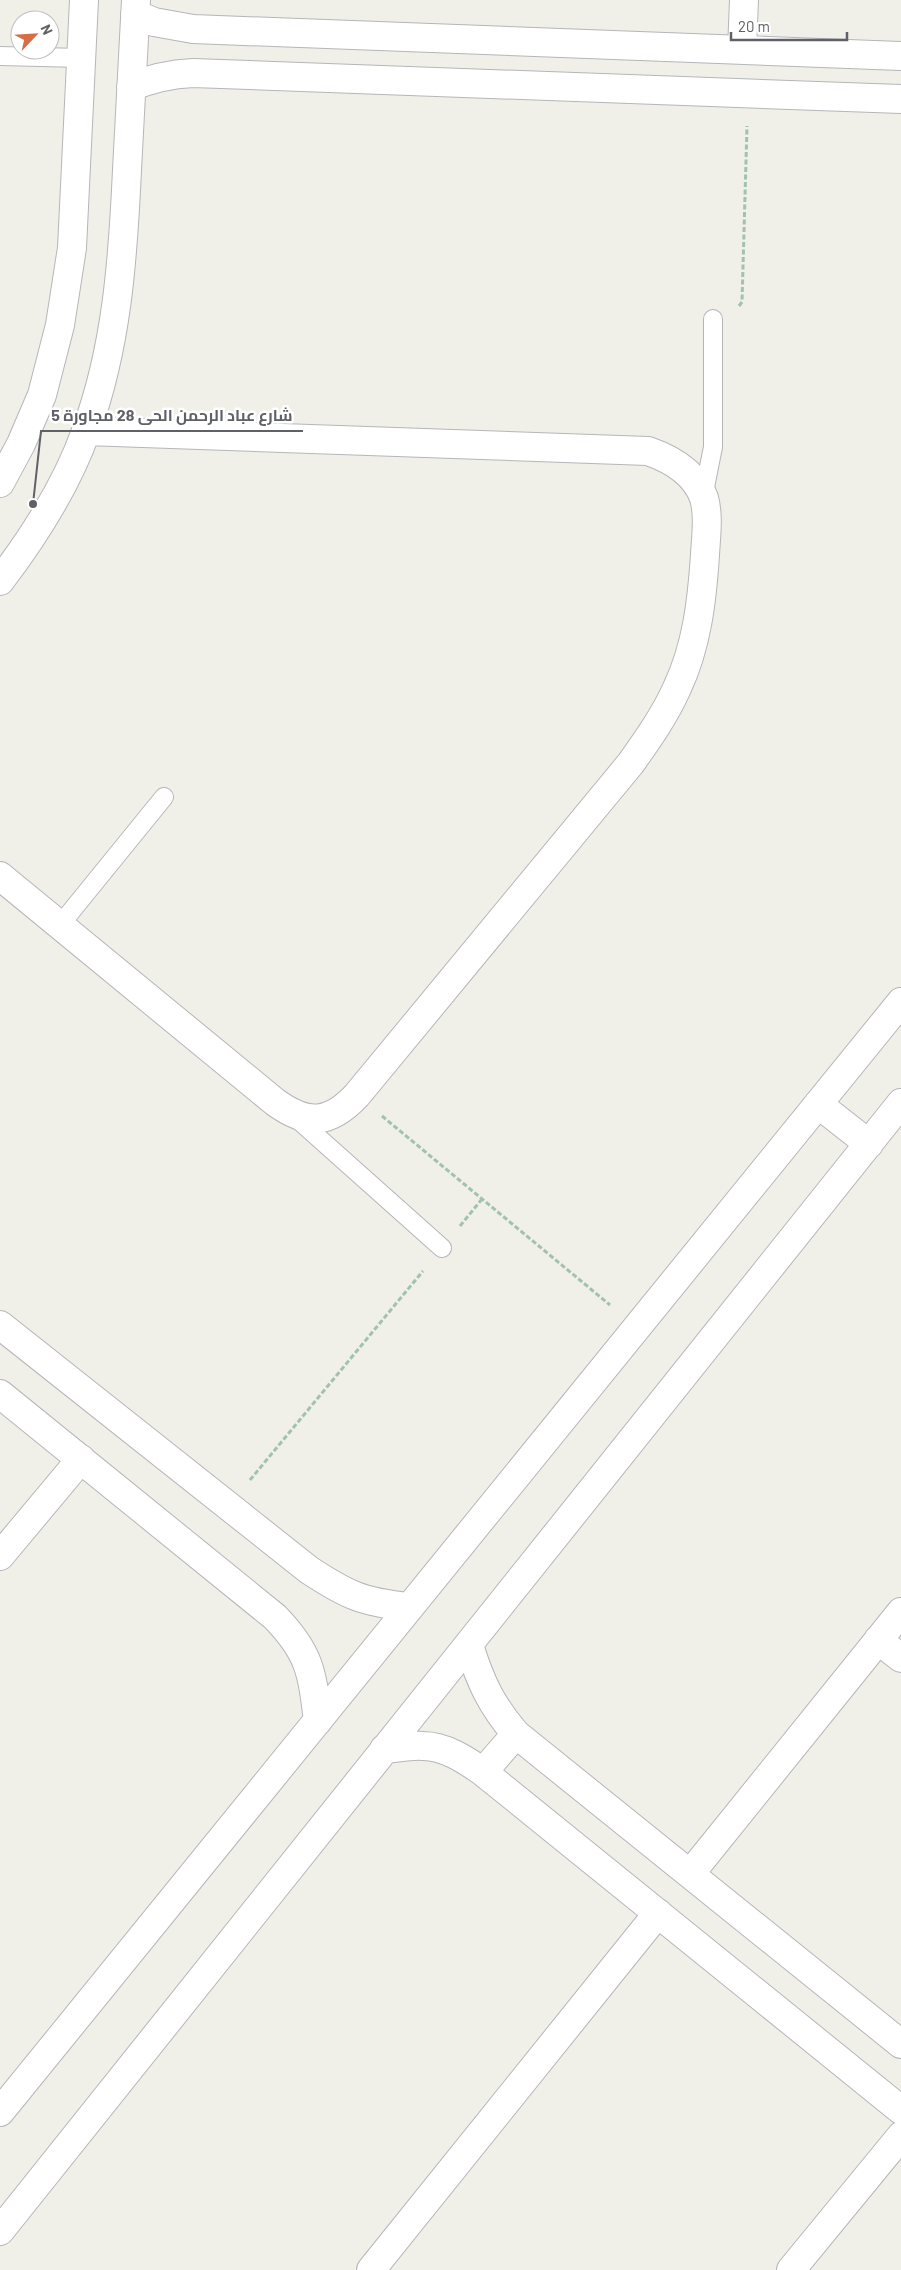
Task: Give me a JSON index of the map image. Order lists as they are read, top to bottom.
{
  "places": ["شارع عباد الرحمن الحى 28 مجاورة 5"],
  "scale_bar": "20 m",
  "north": "top right"
}
